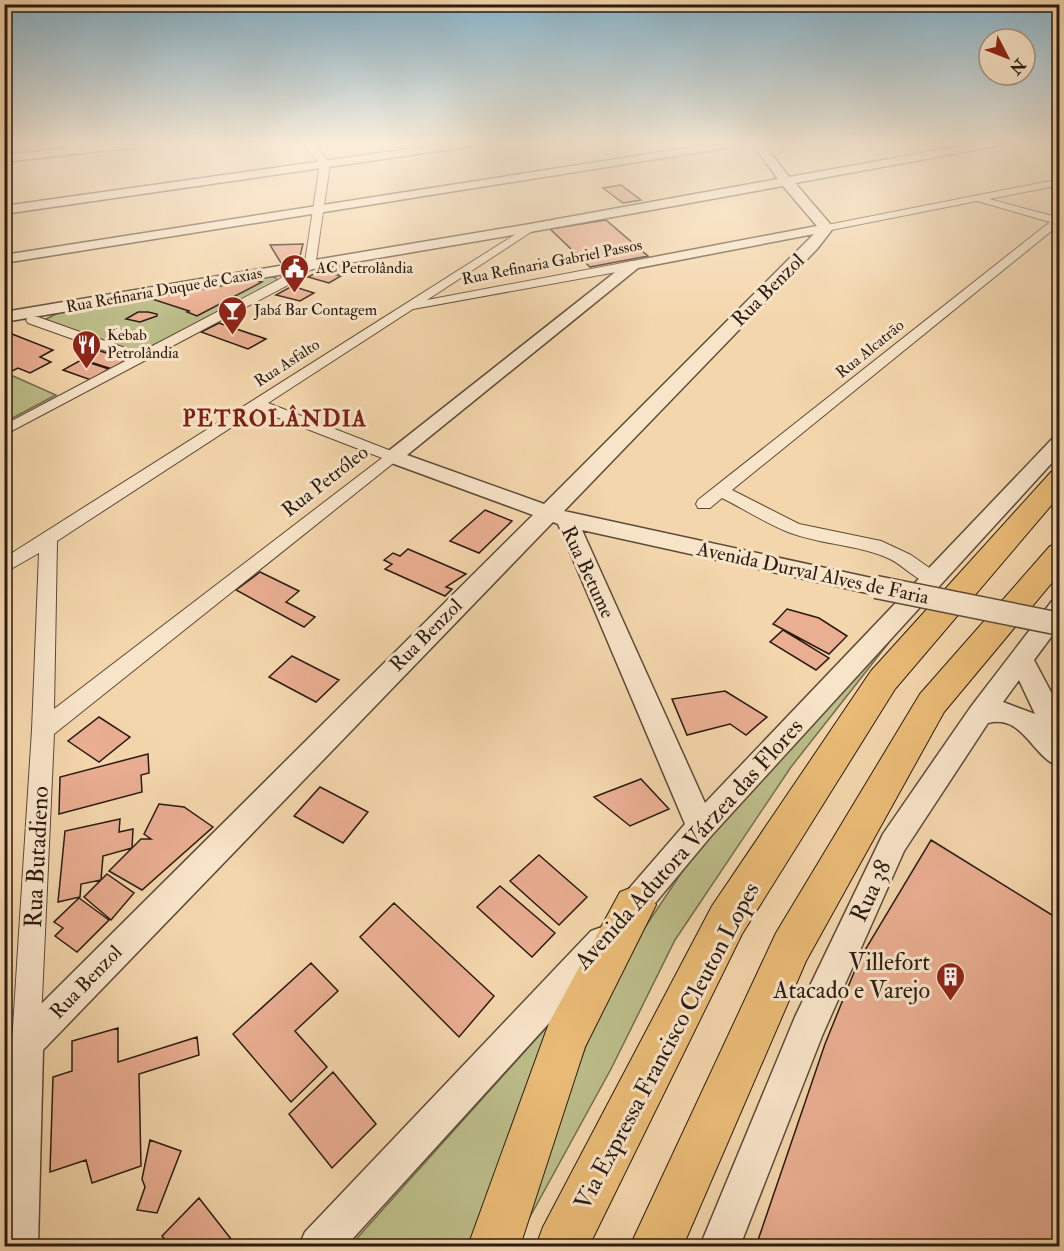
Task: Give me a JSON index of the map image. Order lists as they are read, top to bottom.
{
  "streets": {
    "highway": ["Via Expressa Francisco Cleuton Lopes"],
    "street": [
      "Rua Refinaria Gabriel Passos",
      "Rua Refinaria Duque de Caxias",
      "Rua Benzol",
      "Rua Alcatrão",
      "Rua Asfalto",
      "Rua Petróleo",
      "Rua Betume",
      "Avenida Durval Alves de Faria",
      "Avenida Adutora Várzea das Flores",
      "Rua Butadieno",
      "Rua 38"
    ]
  },
  "crossings": [
    ["Rua Refinaria Gabriel Passos", "Rua Benzol"],
    ["Rua Refinaria Gabriel Passos", "Rua Asfalto"],
    ["Rua Refinaria Gabriel Passos", "Rua Petróleo"],
    ["Rua Refinaria Duque de Caxias", "Rua Asfalto"],
    ["Rua Benzol", "Rua Betume"],
    ["Rua Benzol", "Avenida Durval Alves de Faria"],
    ["Rua Benzol", "Rua Butadieno"],
    ["Rua Asfalto", "Rua Betume"],
    ["Rua Asfalto", "Rua Butadieno"],
    ["Rua Petróleo", "Rua Betume"],
    ["Rua Petróleo", "Rua Butadieno"],
    ["Rua Betume", "Avenida Durval Alves de Faria"],
    ["Rua Betume", "Avenida Adutora Várzea das Flores"]
  ],
  "districts": ["PETROLÂNDIA"],
  "places": {
    "public building": ["AC Petrolândia"],
    "bar": ["Jabá Bar Contagem"],
    "restaurant": ["Kebab Petrolândia"],
    "building": ["Villefort Atacado e Varejo"]
  },
  "north": "bottom right"
}
